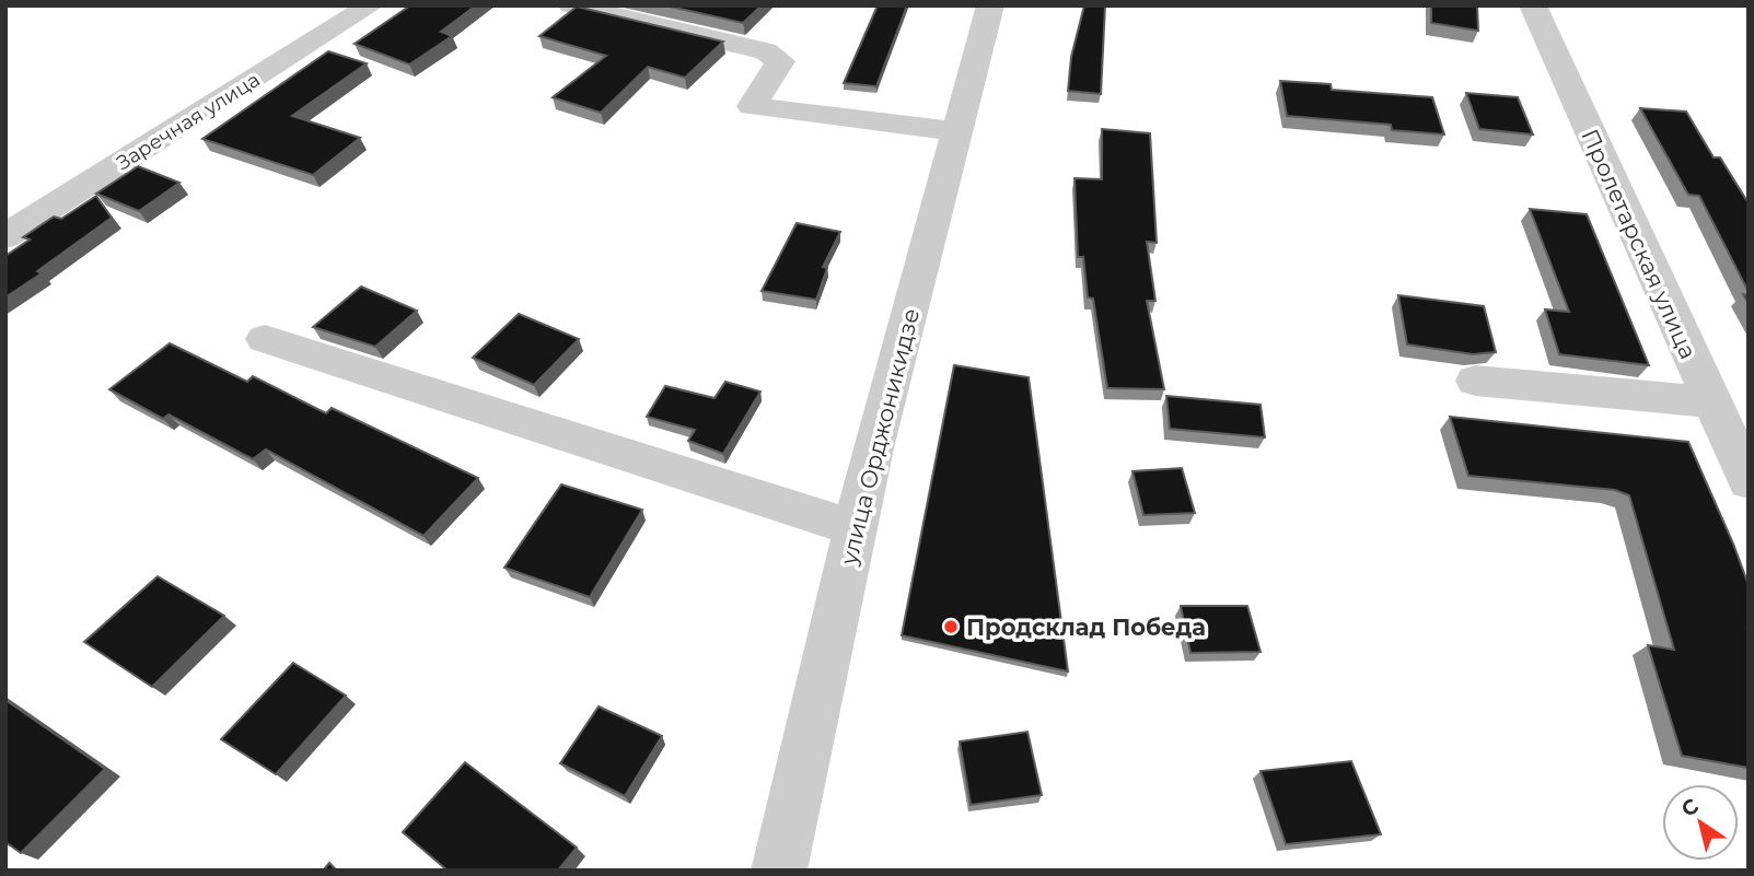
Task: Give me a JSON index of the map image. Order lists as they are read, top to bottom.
{
  "streets": {
    "street": ["Заречная улица", "Пролетарская улица", "улица Орджоникидзе"]
  },
  "places": ["Продсклад Победа"],
  "north": "top left"
}
